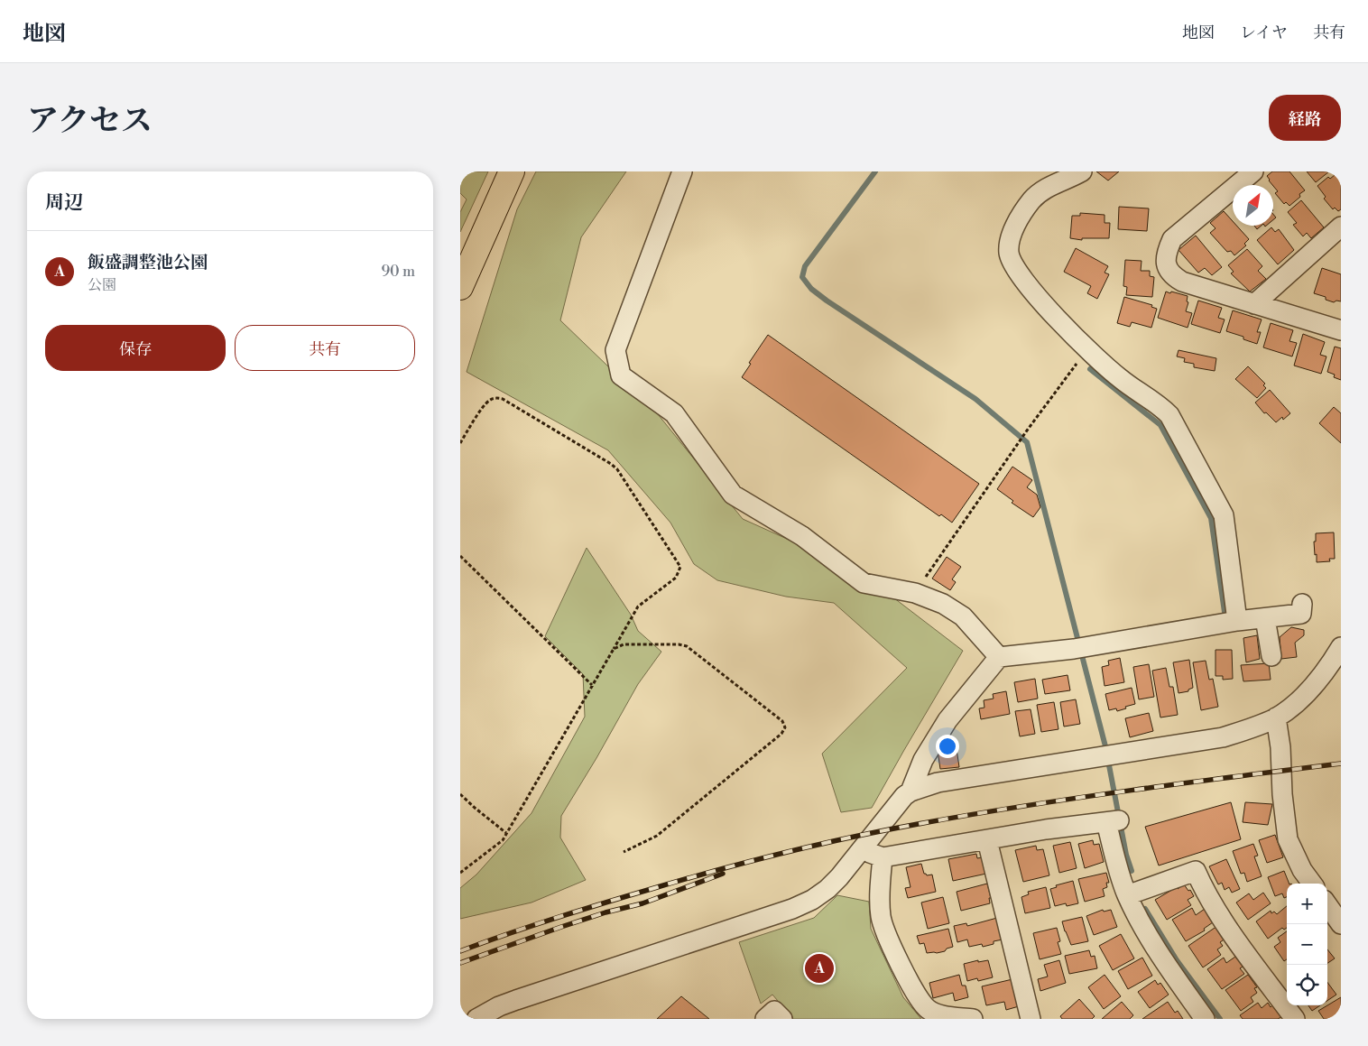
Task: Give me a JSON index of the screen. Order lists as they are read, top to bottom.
{
  "north": "top right",
  "page": {
    "header": "地図",
    "nav": ["地図", "レイヤ", "共有"],
    "title": "アクセス",
    "buttons": [
      "経路",
      ["保存", "共有"]
    ],
    "heading": "周辺",
    "list": [
      {
        "mark": "A",
        "name": "飯盛調整池公園",
        "note": "公園",
        "value": "90 m"
      }
    ],
    "map_buttons": ["+", "−"],
    "pins": "A"
  }
}
